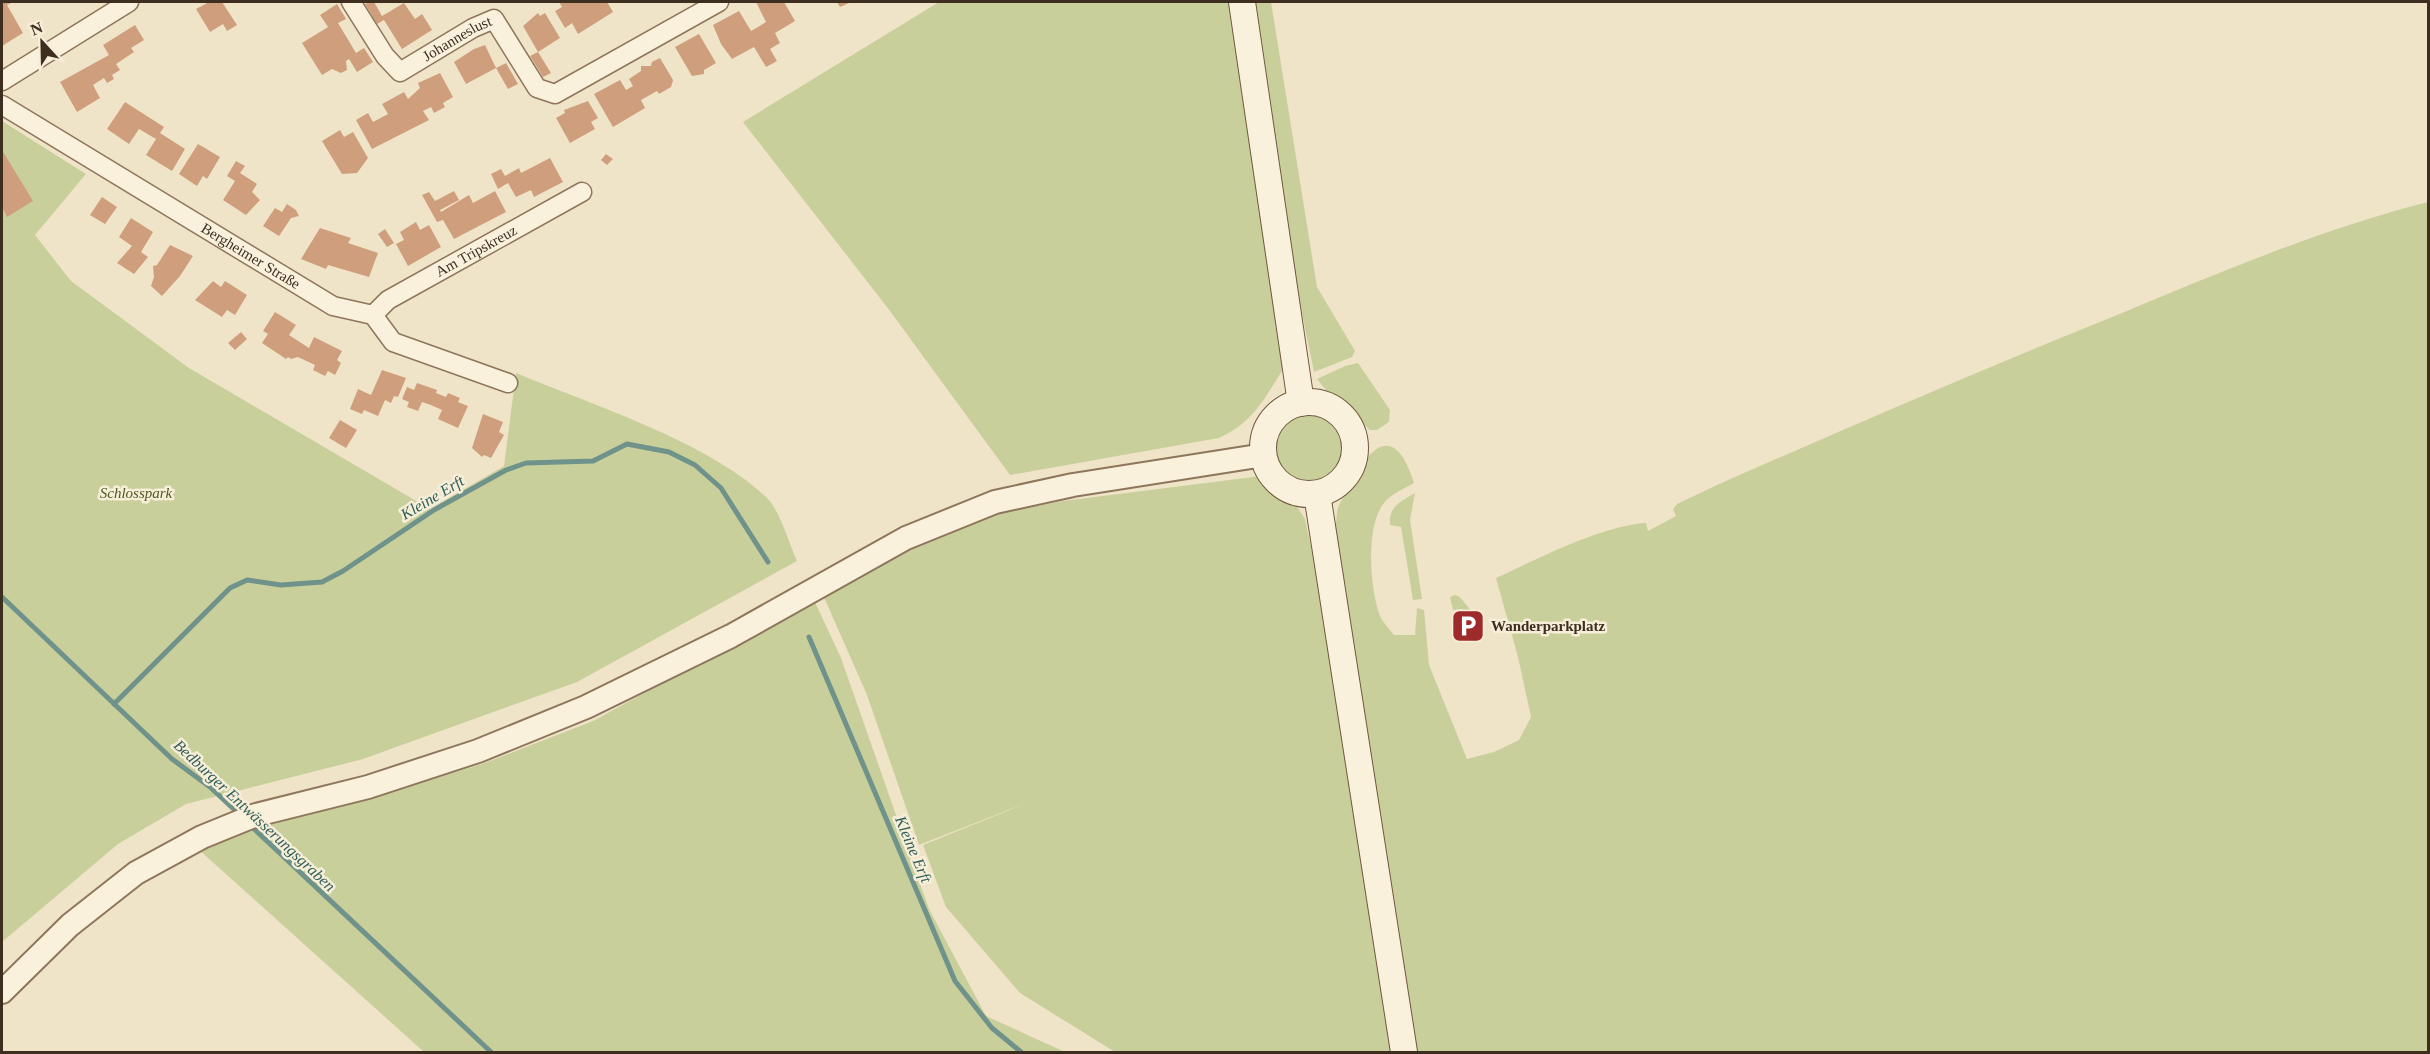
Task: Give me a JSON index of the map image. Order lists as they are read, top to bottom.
{
  "streets": {
    "street": ["Johanneslust", "Am Tripskreuz", "Bergheimer Straße"]
  },
  "crossings": [
    ["Am Tripskreuz", "Bergheimer Straße"]
  ],
  "water": ["Kleine Erft", "Bedburger Entwässerungsgraben"],
  "parks": ["Schlosspark"],
  "places": {
    "parking": ["Wanderparkplatz"]
  },
  "north": "top"
}
